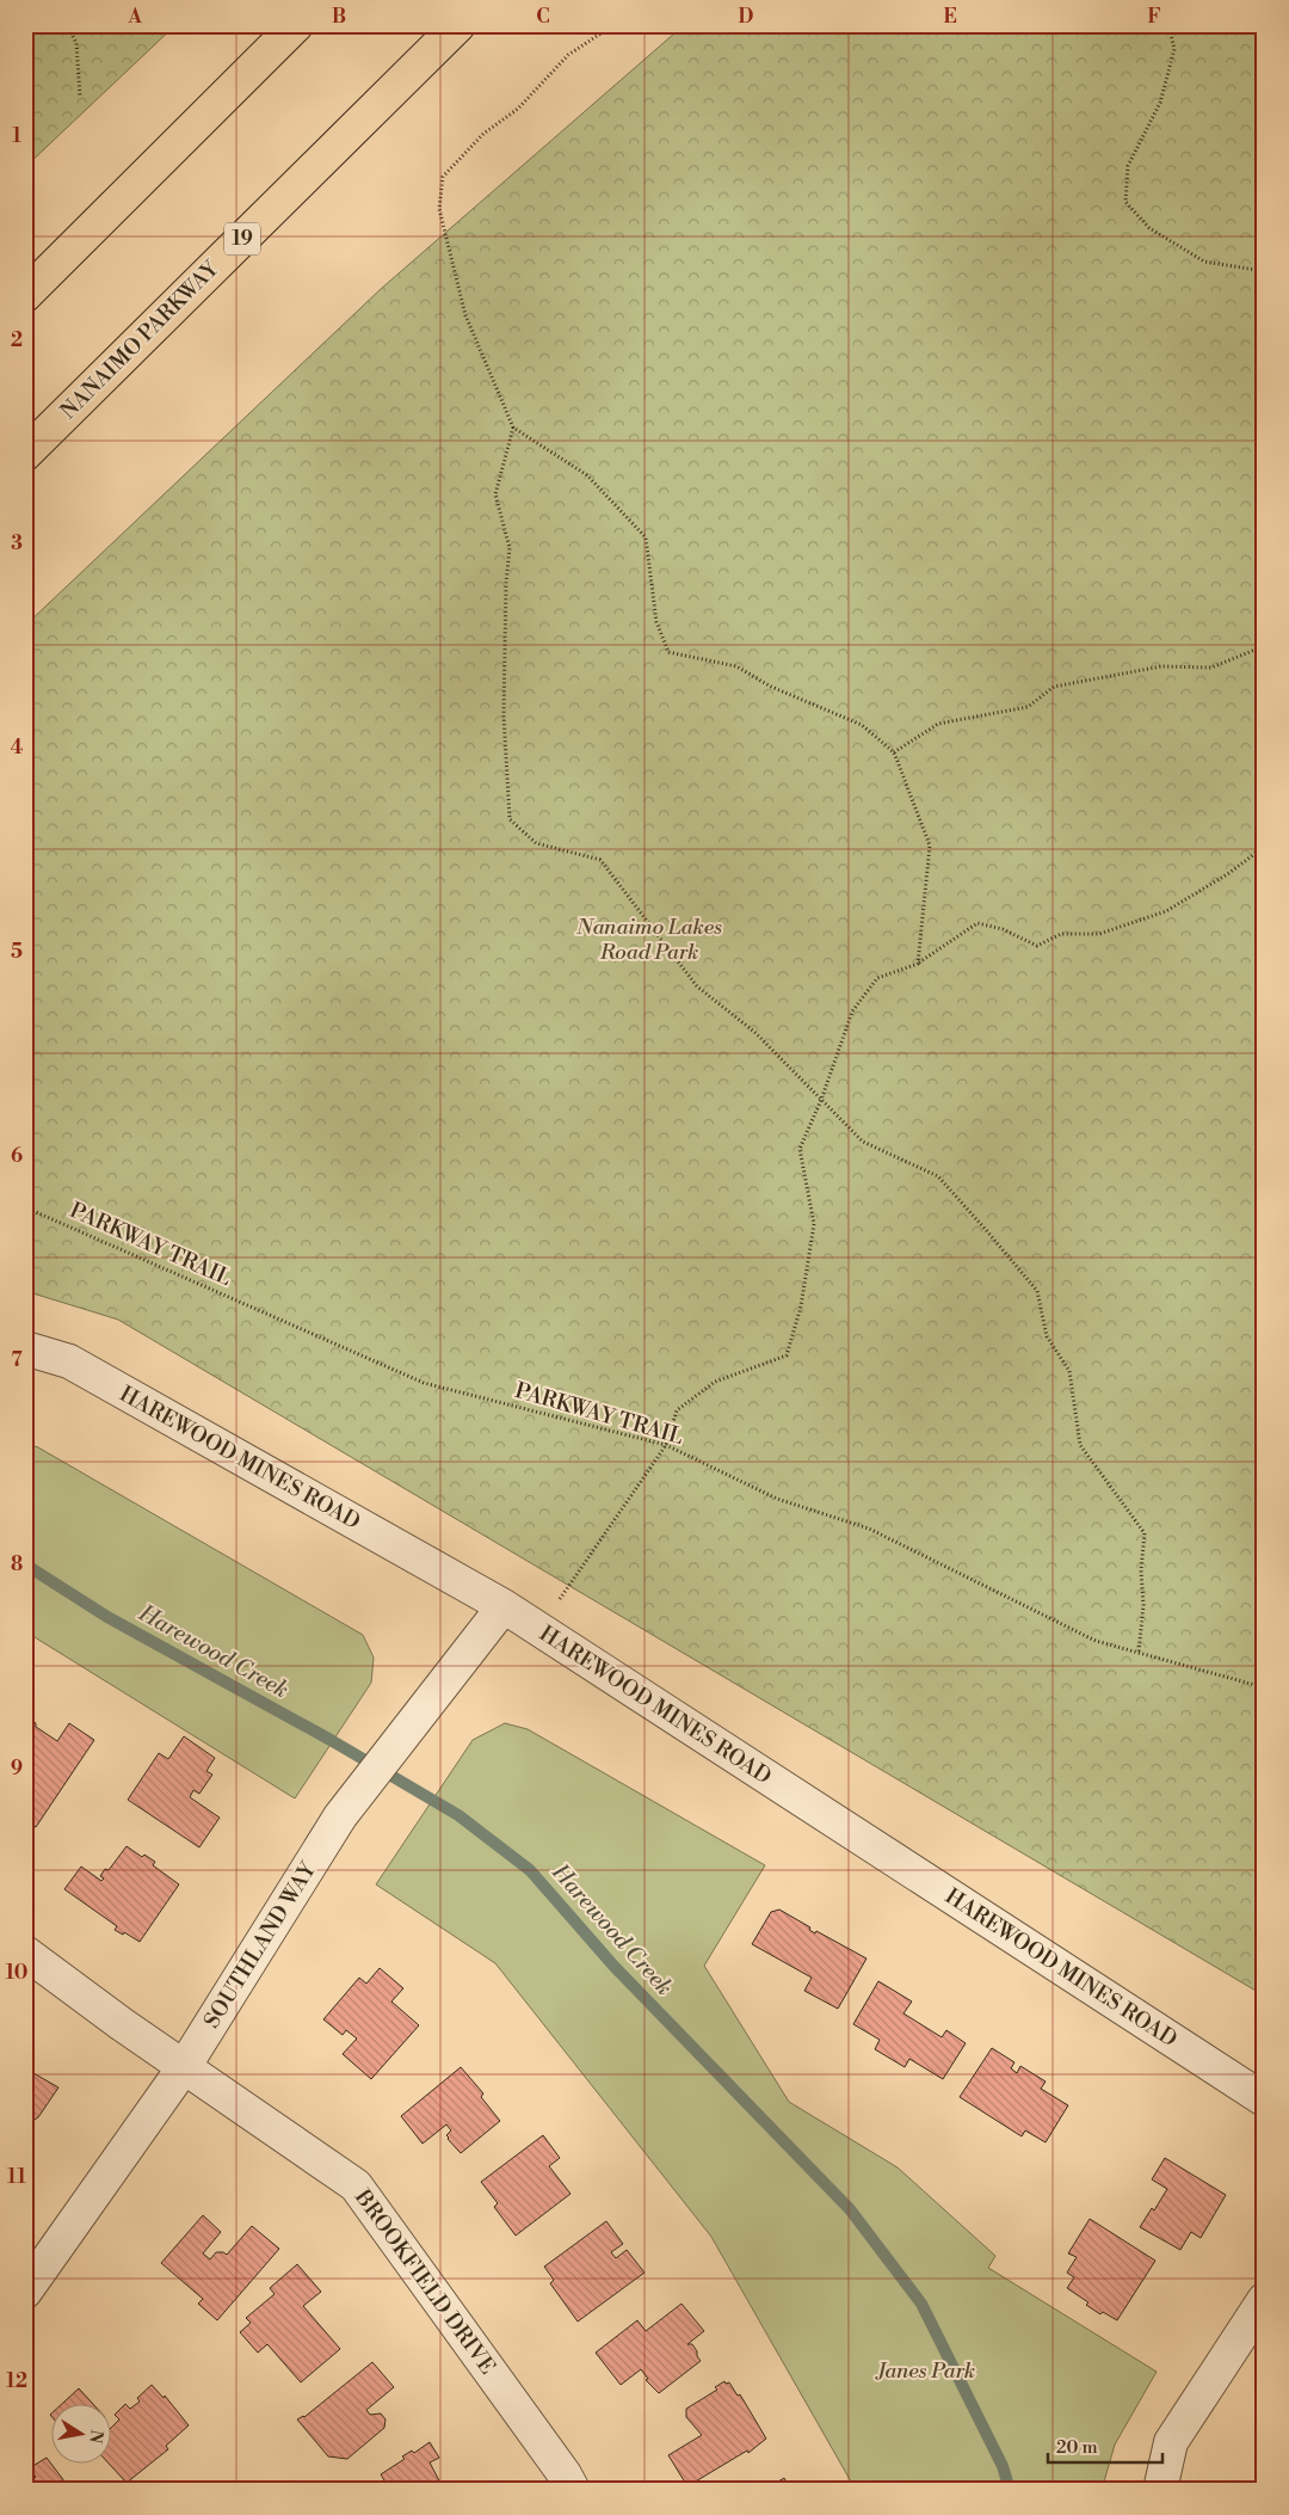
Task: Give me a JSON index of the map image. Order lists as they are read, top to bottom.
{
  "streets": {
    "highway": ["19", "NANAIMO PARKWAY"],
    "street": ["HAREWOOD MINES ROAD", "SOUTHLAND WAY", "BROOKFIELD DRIVE"],
    "path": ["PARKWAY TRAIL"]
  },
  "crossings": [
    ["HAREWOOD MINES ROAD", "SOUTHLAND WAY"],
    ["SOUTHLAND WAY", "BROOKFIELD DRIVE"]
  ],
  "water": ["Harewood Creek"],
  "parks": ["Nanaimo Lakes Road Park", "Janes Park"],
  "scale_bar": "20 m",
  "north": "right",
  "grid": {
    "columns": [
      "A",
      "B",
      "C",
      "D",
      "E",
      "F"
    ],
    "rows": [
      "1",
      "2",
      "3",
      "4",
      "5",
      "6",
      "7",
      "8",
      "9",
      "10",
      "11",
      "12"
    ]
  }
}
